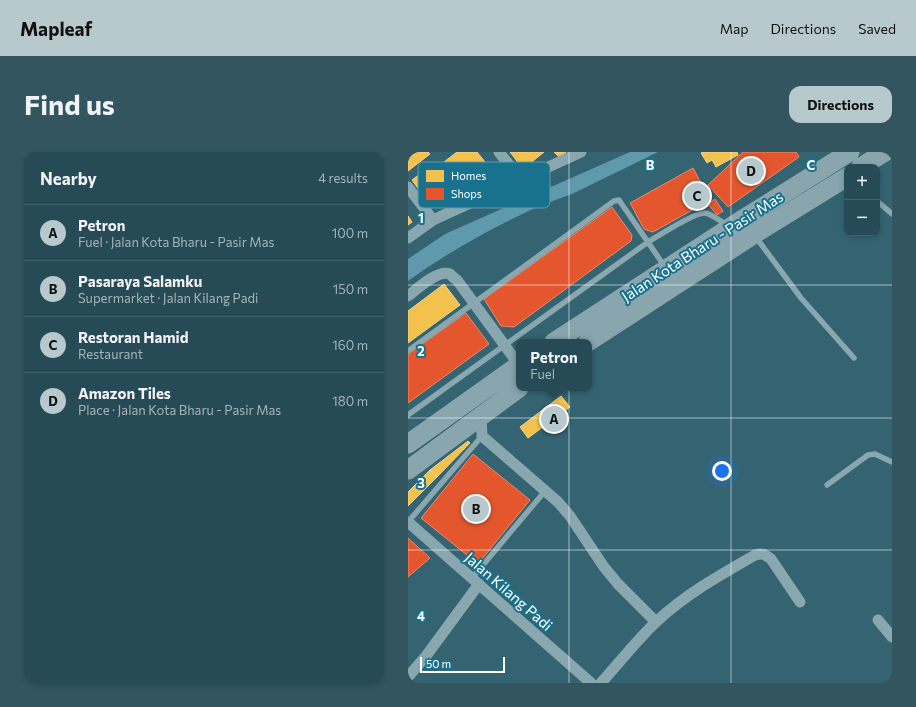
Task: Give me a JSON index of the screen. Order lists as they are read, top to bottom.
{
  "streets": {
    "highway": ["Jalan Kota Bharu - Pasir Mas"],
    "street": ["Jalan Kilang Padi"]
  },
  "legend": ["Homes", "Shops"],
  "scale_bar": "50 m",
  "page": {
    "header": "Mapleaf",
    "nav": ["Map", "Directions", "Saved"],
    "buttons": "Directions",
    "title": "Find us",
    "heading": ["Nearby", "4 results"],
    "pins": [
      "D",
      "C",
      "A",
      "B"
    ],
    "map_buttons": ["+", "−"],
    "list": [
      {
        "mark": "A",
        "name": "Petron",
        "note": "Fuel · Jalan Kota Bharu - Pasir Mas",
        "value": "100 m"
      },
      {
        "mark": "B",
        "name": "Pasaraya Salamku",
        "note": "Supermarket · Jalan Kilang Padi",
        "value": "150 m"
      },
      {
        "mark": "C",
        "name": "Restoran Hamid",
        "note": "Restaurant",
        "value": "160 m"
      },
      {
        "mark": "D",
        "name": "Amazon Tiles",
        "note": "Place · Jalan Kota Bharu - Pasir Mas",
        "value": "180 m"
      }
    ],
    "popup": ["Petron", "Fuel"],
    "scale": "50 m"
  },
  "grid": {
    "columns": ["B", "C"],
    "rows": [
      "1",
      "2",
      "3",
      "4"
    ]
  }
}
